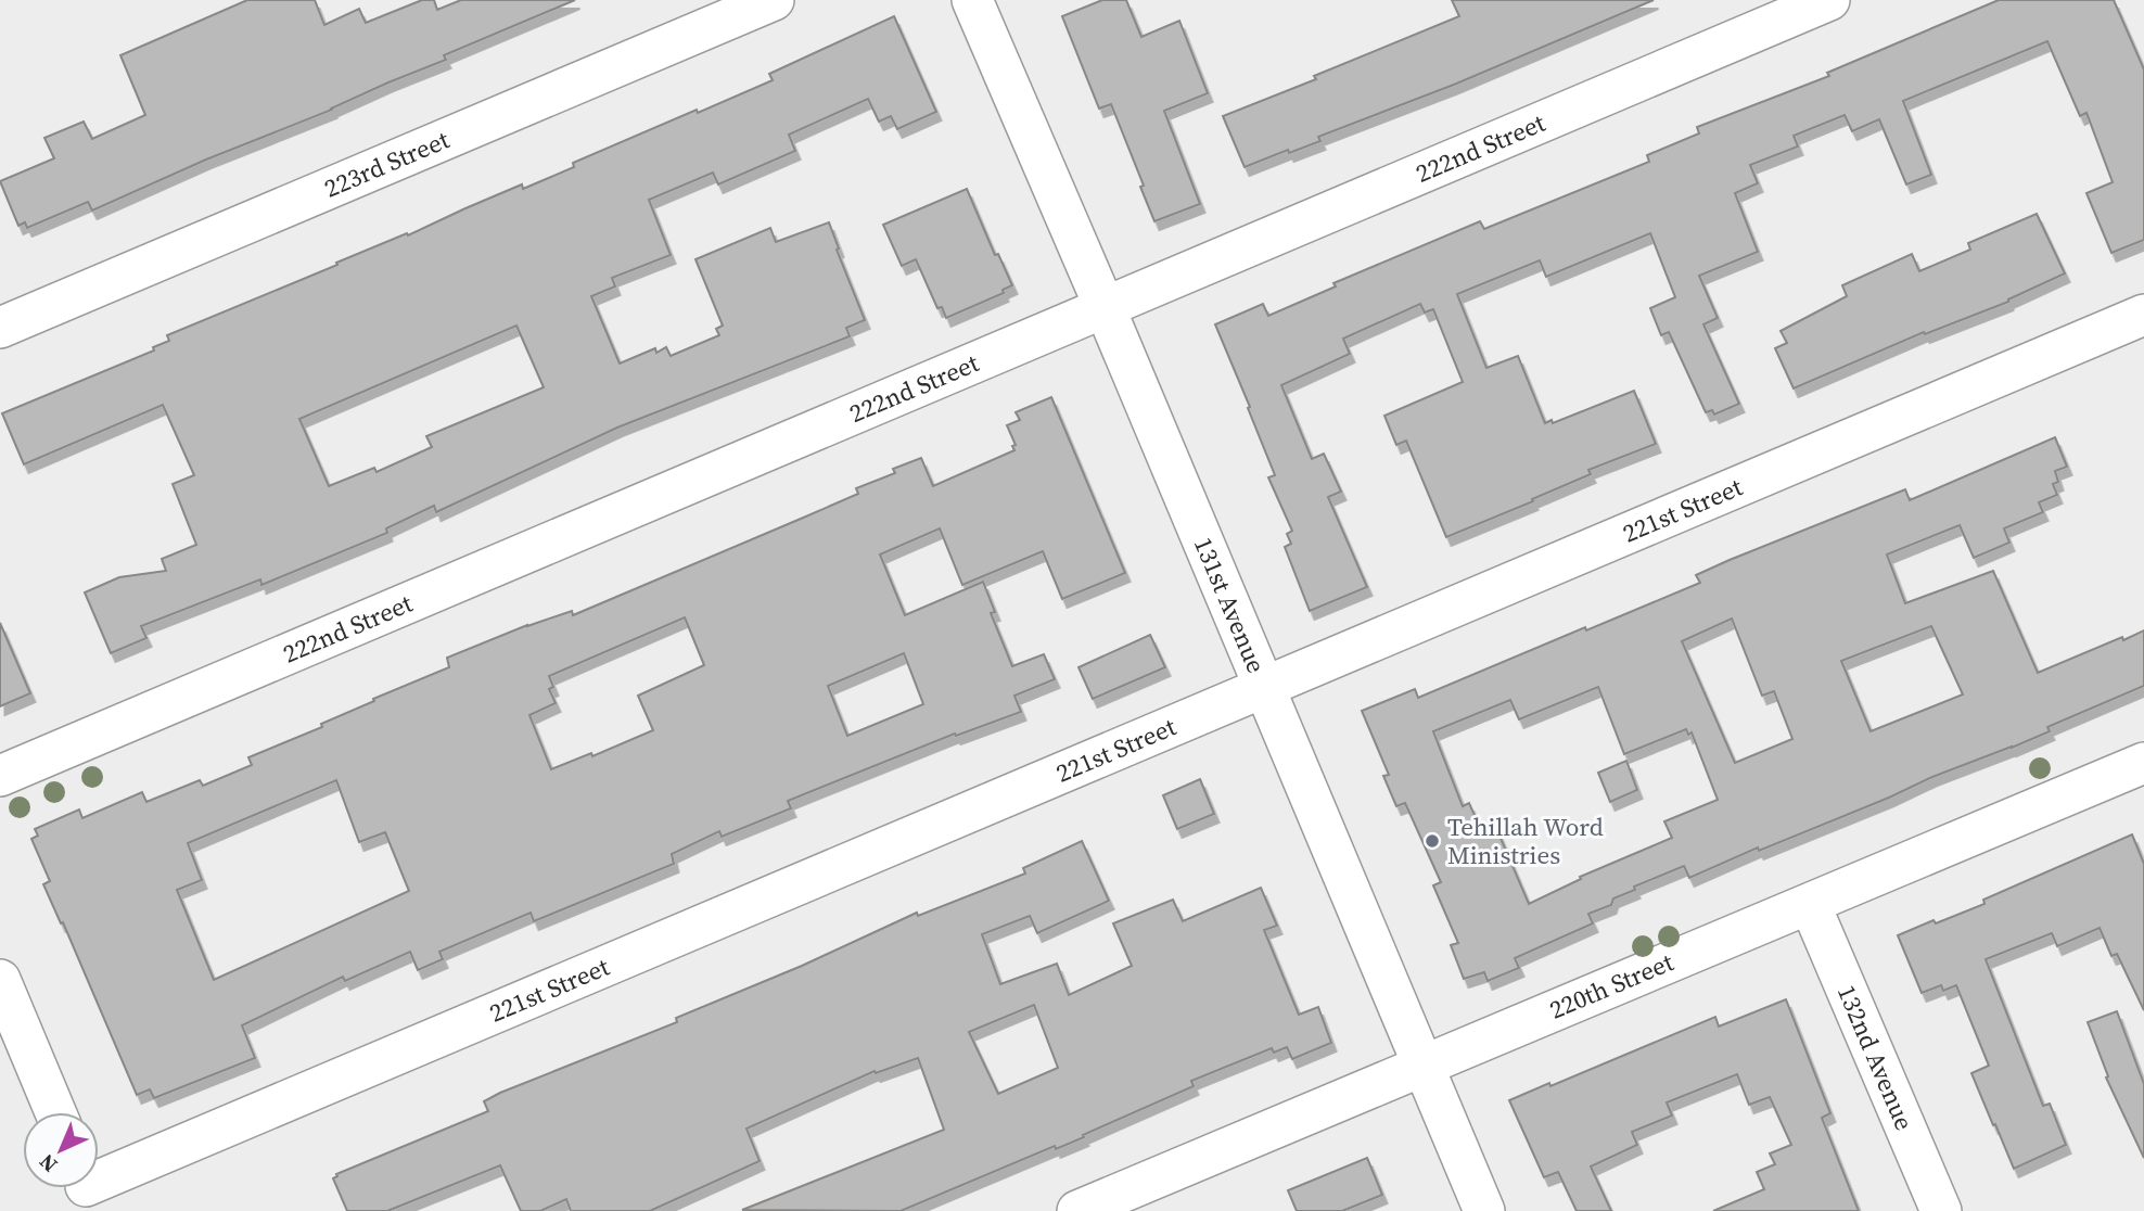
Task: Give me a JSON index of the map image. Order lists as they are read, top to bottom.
{
  "streets": {
    "street": [
      "222nd Street",
      "223rd Street",
      "221st Street",
      "131st Avenue",
      "220th Street",
      "132nd Avenue"
    ]
  },
  "crossings": [
    ["222nd Street", "131st Avenue"],
    ["221st Street", "131st Avenue"],
    ["131st Avenue", "220th Street"],
    ["220th Street", "132nd Avenue"]
  ],
  "places": ["Tehillah Word Ministries"],
  "north": "bottom left"
}
